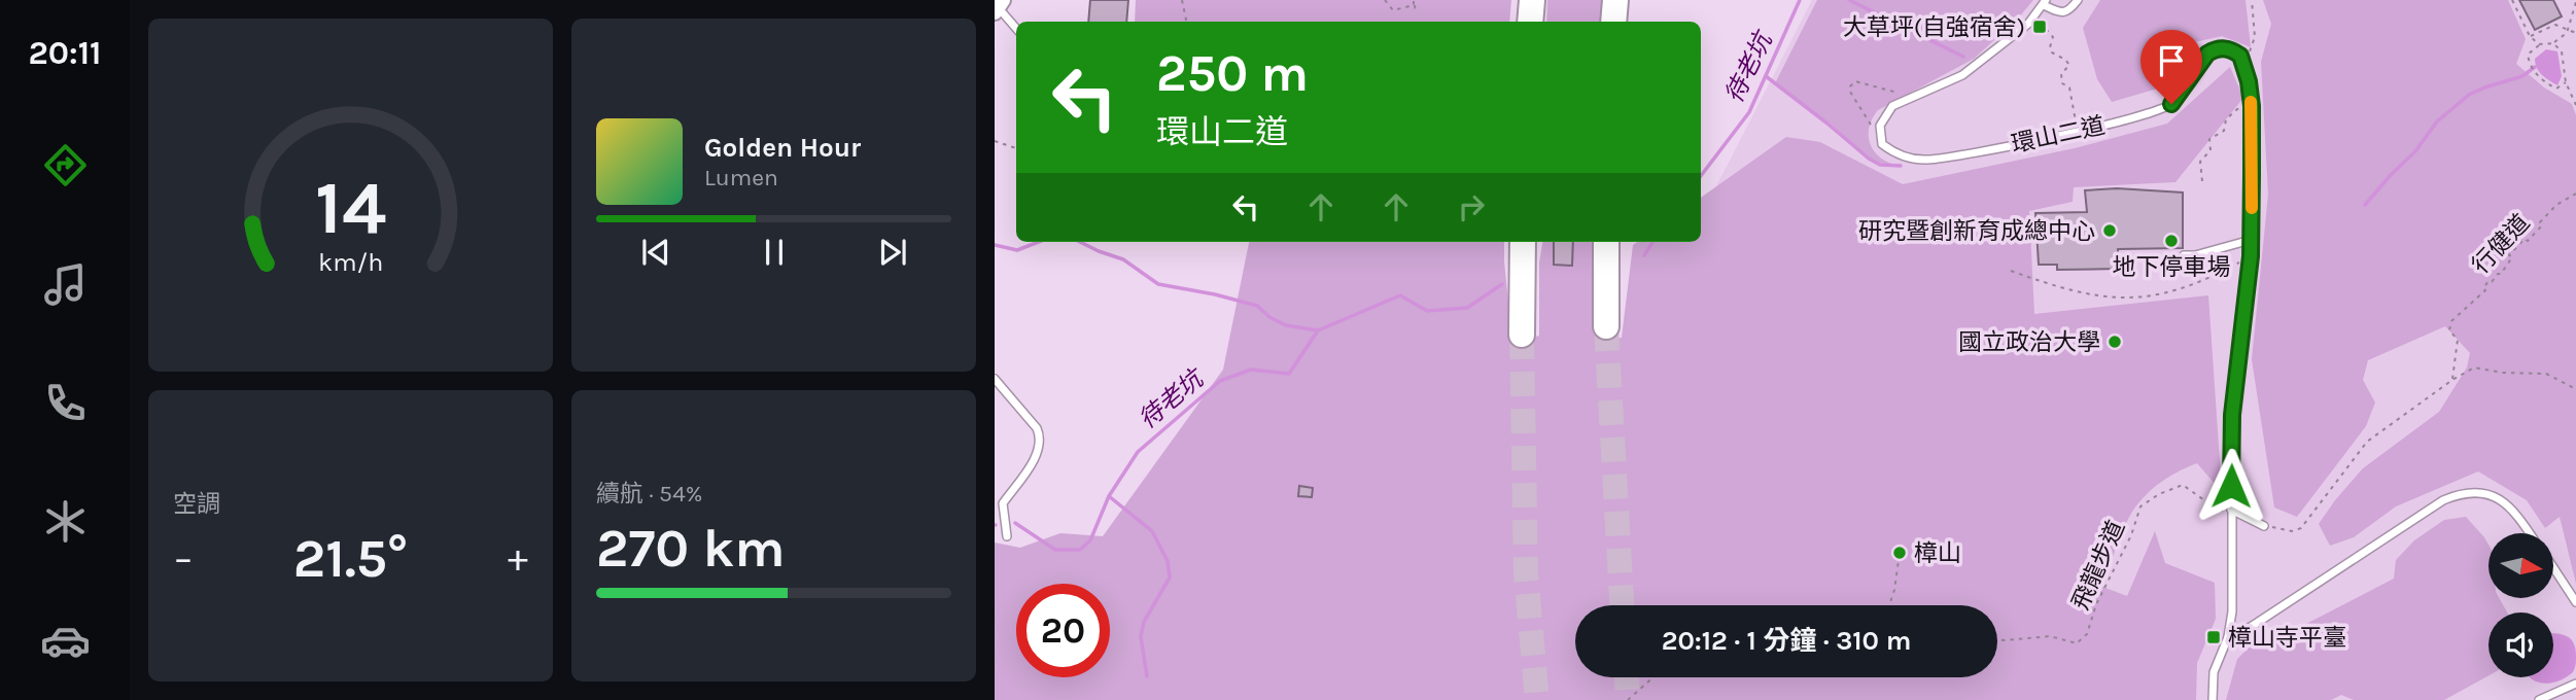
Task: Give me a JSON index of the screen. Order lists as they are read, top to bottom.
{
  "streets": {
    "lane": ["環山二道"],
    "path": ["行健道", "飛龍步道"]
  },
  "water": ["待老坑"],
  "places": {
    "transit": ["大草坪(自強宿舍)", "樟山寺平臺"],
    "other": [
      "研究暨創新育成總中心",
      "地下停車場",
      "國立政治大學",
      "樟山"
    ]
  },
  "north": "right",
  "page": {
    "tabs": "20:11",
    "turn": ["250 m", "環山二道"],
    "song": ["Golden Hour", "Lumen"],
    "tile": [
      "空調",
      ["續航 · 54%", "270 km"]
    ],
    "heat": ["−", "21.5°", "+"],
    "limit": "20",
    "trip": "20:12 · 1 分鐘 · 310 m",
    "gauge": ["14", "km/h"]
  }
}
